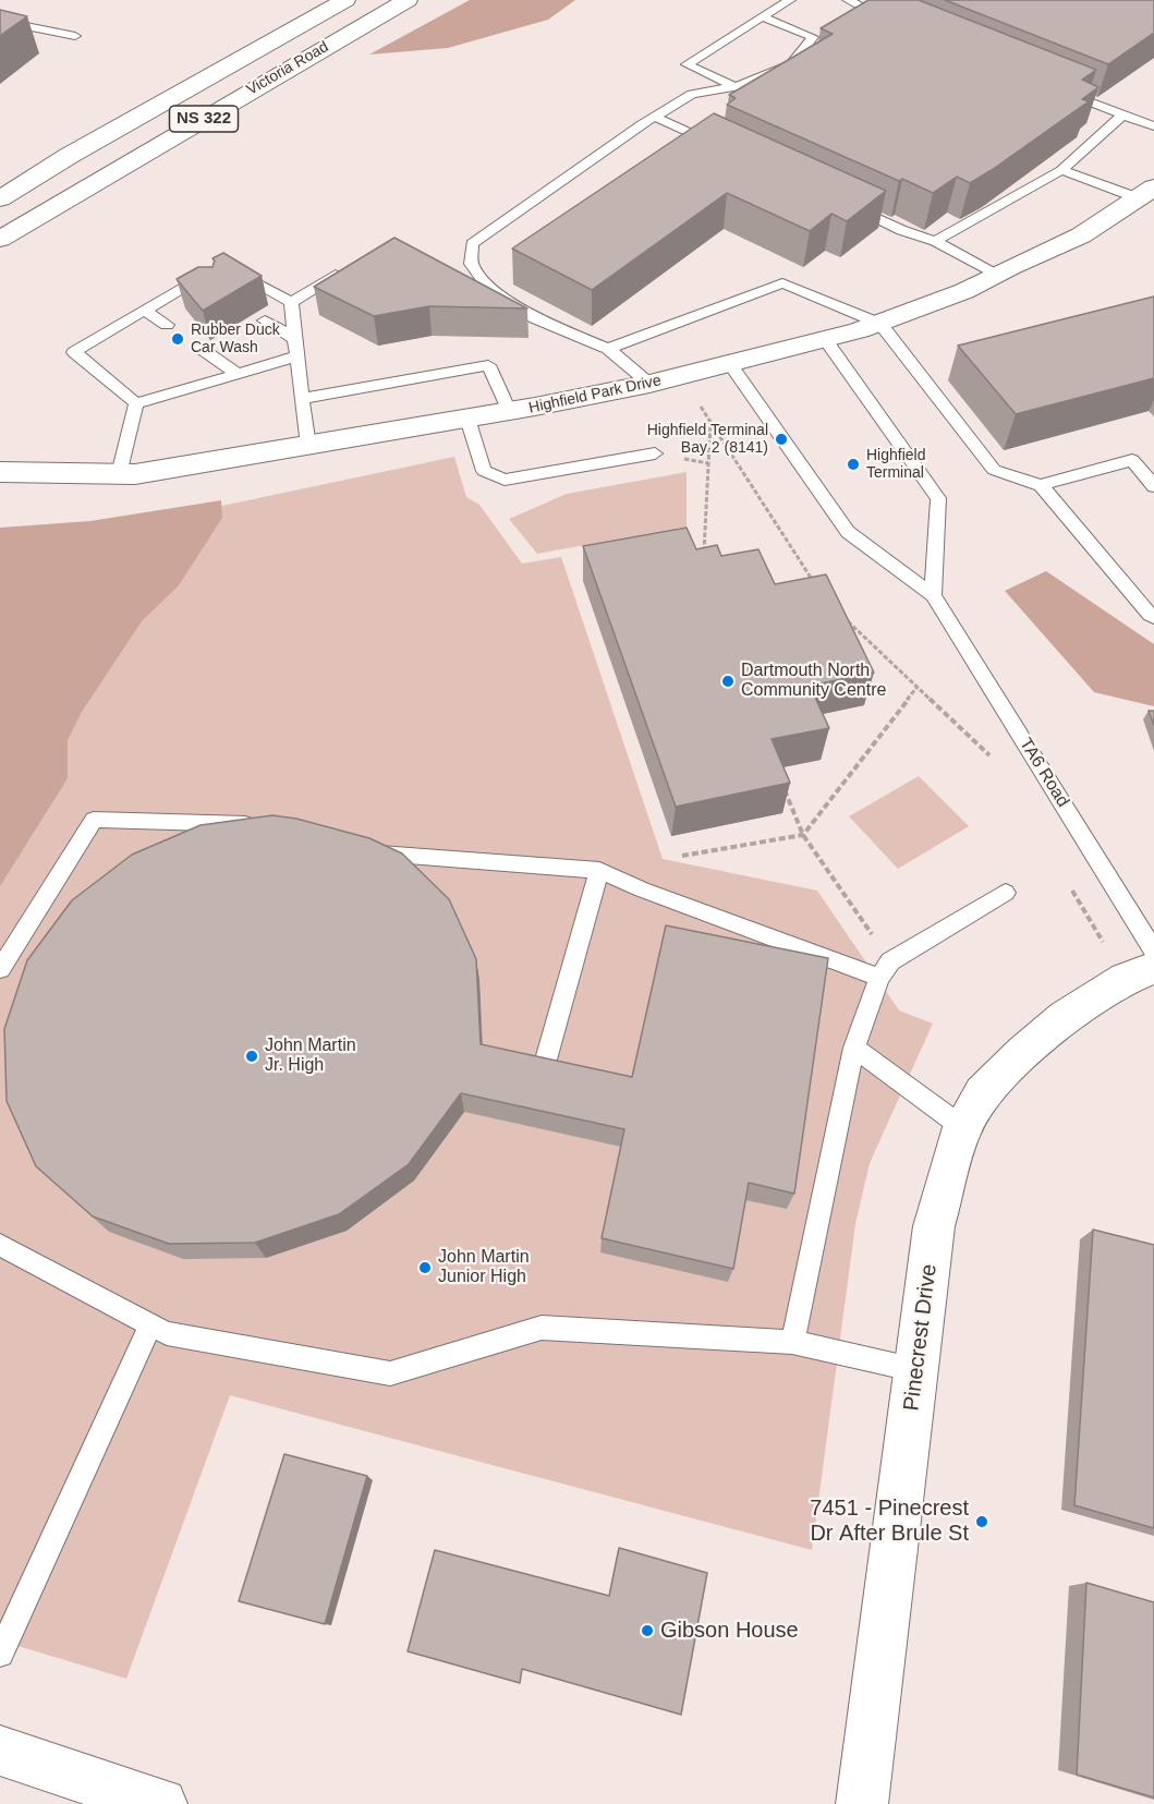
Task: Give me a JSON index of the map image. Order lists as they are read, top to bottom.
{
  "streets": {
    "street": [
      "Victoria Road",
      "NS 322",
      "Highfield Park Drive",
      "Pinecrest Drive"
    ],
    "lane": ["TA6 Road"]
  },
  "crossings": [
    ["Highfield Park Drive", "TA6 Road"],
    ["TA6 Road", "Pinecrest Drive"]
  ],
  "places": [
    "Rubber Duck Car Wash",
    "Highfield Terminal Bay 2 (8141)",
    "Highfield Terminal",
    "Dartmouth North Community Centre",
    "John Martin Jr. High",
    "John Martin Junior High",
    "7451 - Pinecrest Dr After Brule St",
    "Gibson House"
  ]
}
